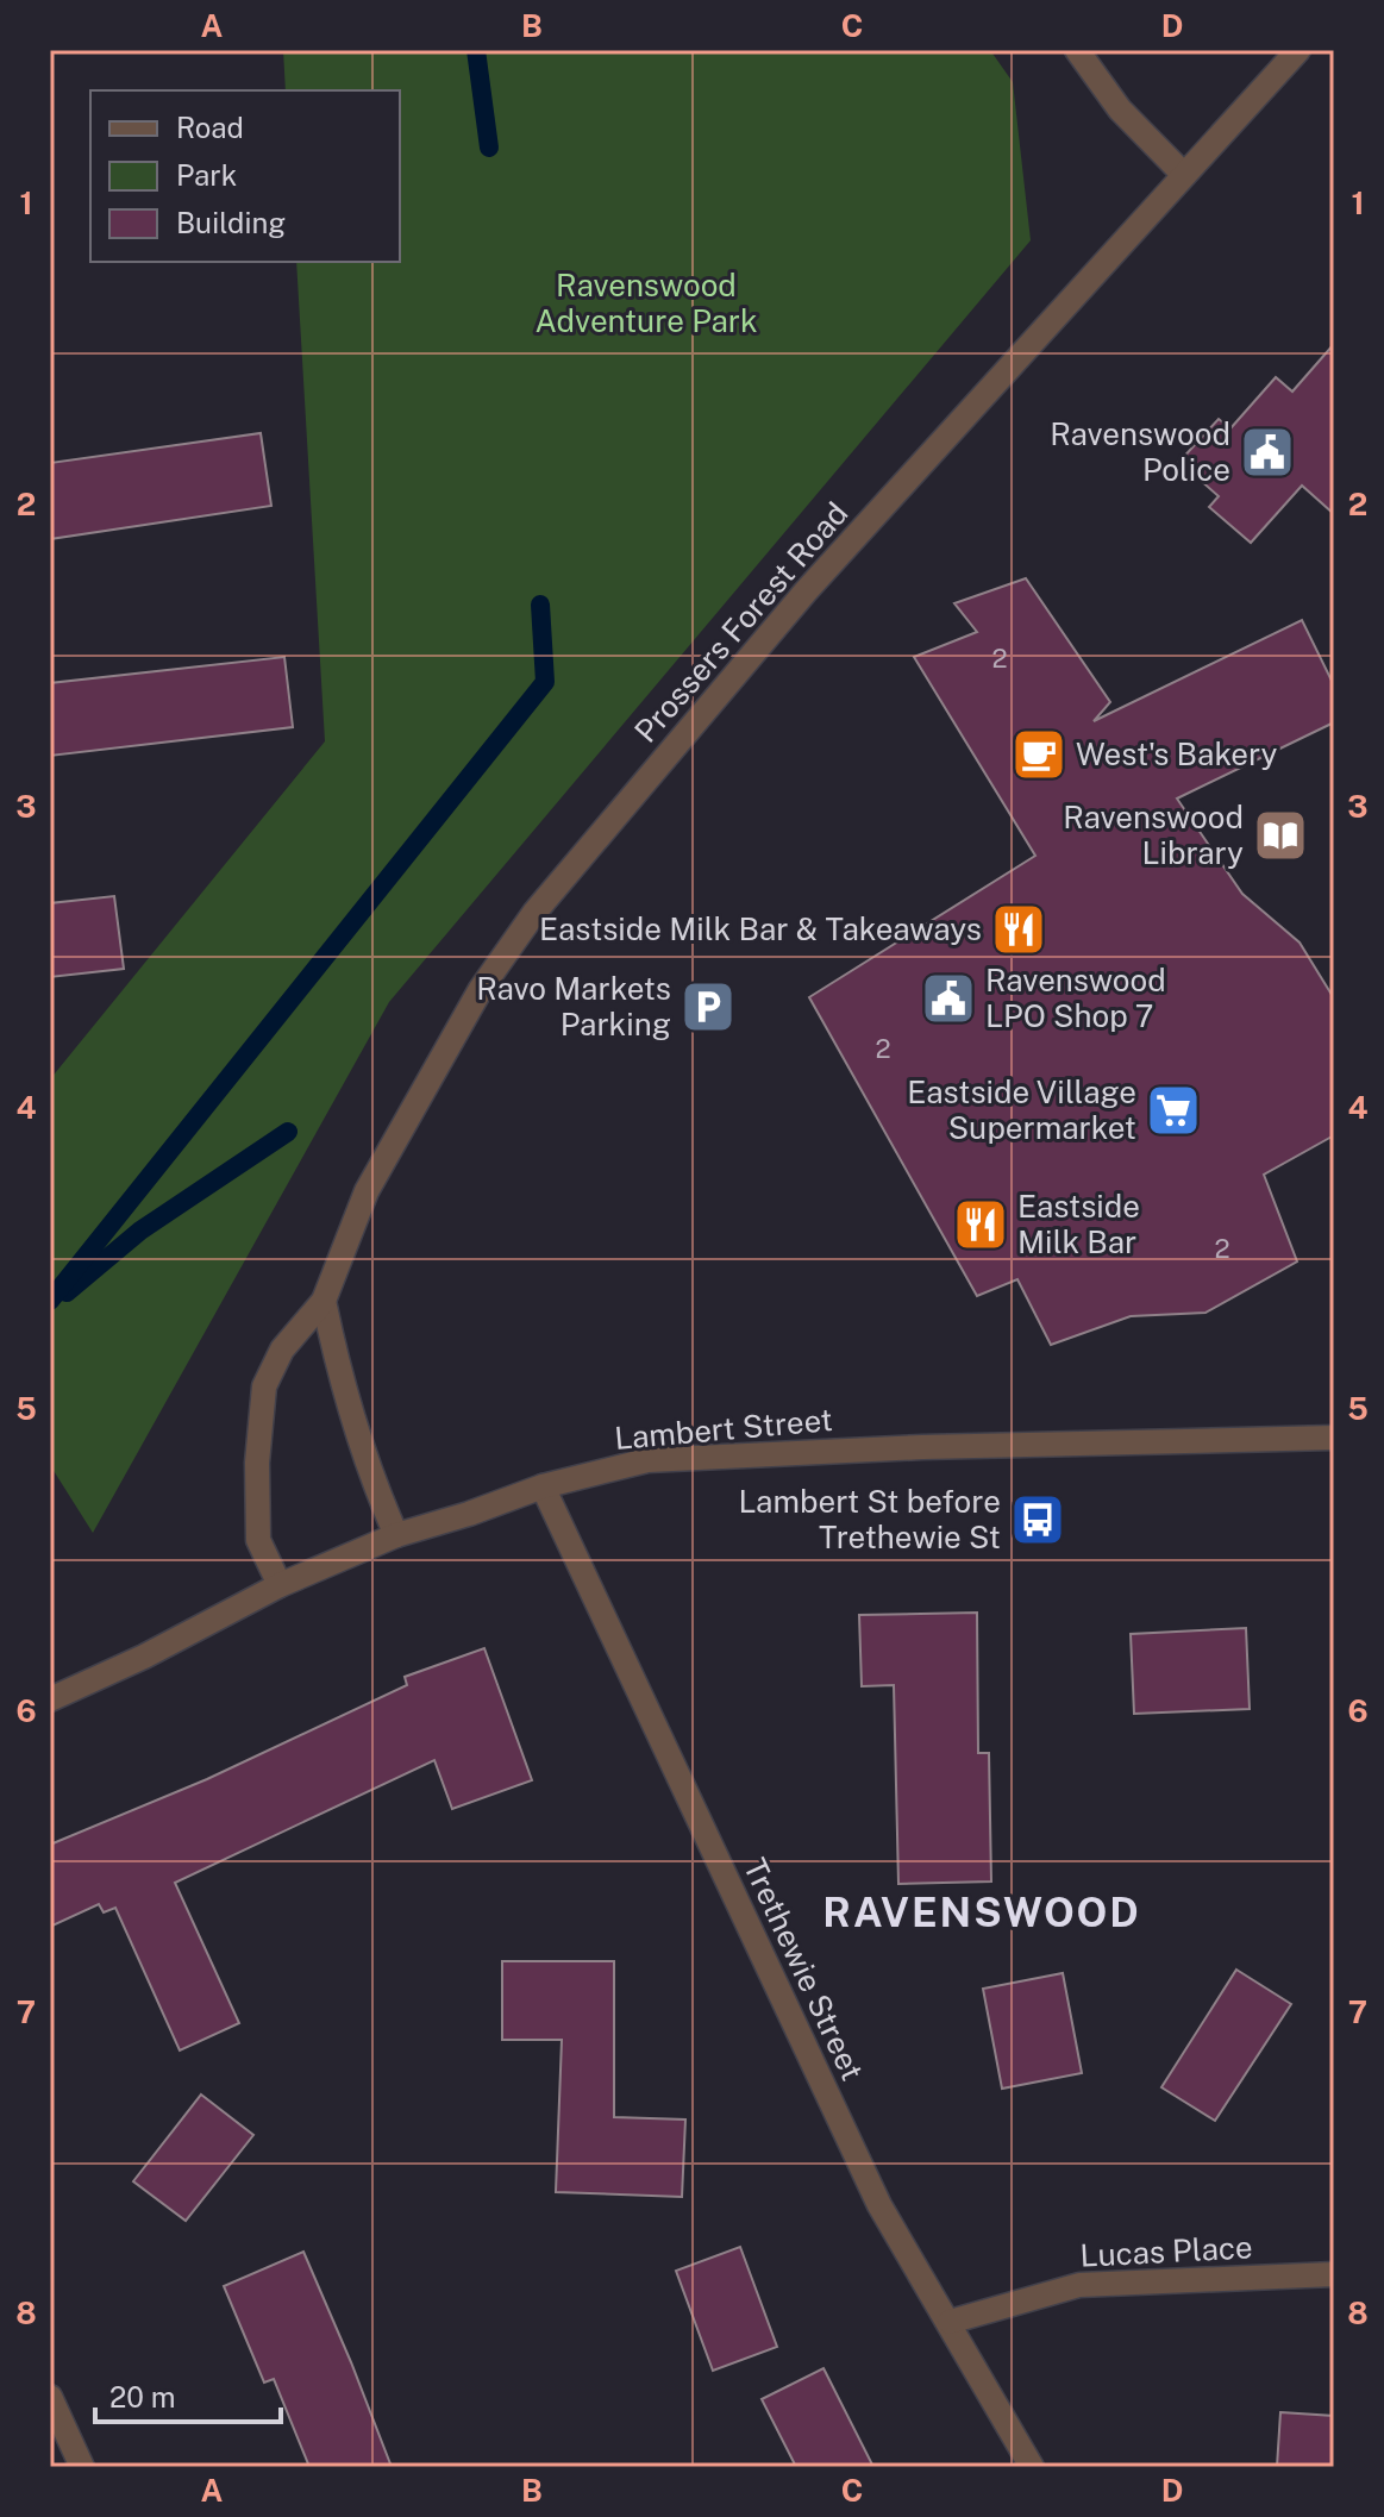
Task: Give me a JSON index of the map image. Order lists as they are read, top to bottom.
{
  "streets": {
    "street": [
      "Prossers Forest Road",
      "Lambert Street",
      "Trethewie Street",
      "Lucas Place"
    ]
  },
  "crossings": [
    ["Prossers Forest Road", "Lambert Street"],
    ["Lambert Street", "Trethewie Street"],
    ["Trethewie Street", "Lucas Place"]
  ],
  "districts": ["RAVENSWOOD"],
  "parks": ["Ravenswood Adventure Park"],
  "places": {
    "public building": ["Ravenswood Police", "Ravenswood LPO Shop 7"],
    "cafe": ["West's Bakery"],
    "library": ["Ravenswood Library"],
    "restaurant": ["Eastside Milk Bar & Takeaways", "Eastside Milk Bar"],
    "parking": ["Ravo Markets Parking"],
    "supermarket": ["Eastside Village Supermarket"],
    "bus stop": ["Lambert St before Trethewie St"]
  },
  "house_numbers": ["2", "2", "2"],
  "legend": ["Road", "Park", "Building"],
  "scale_bar": "20 m",
  "grid": {
    "columns": [
      "A",
      "B",
      "C",
      "D"
    ],
    "rows": [
      "1",
      "2",
      "3",
      "4",
      "5",
      "6",
      "7",
      "8"
    ]
  }
}
